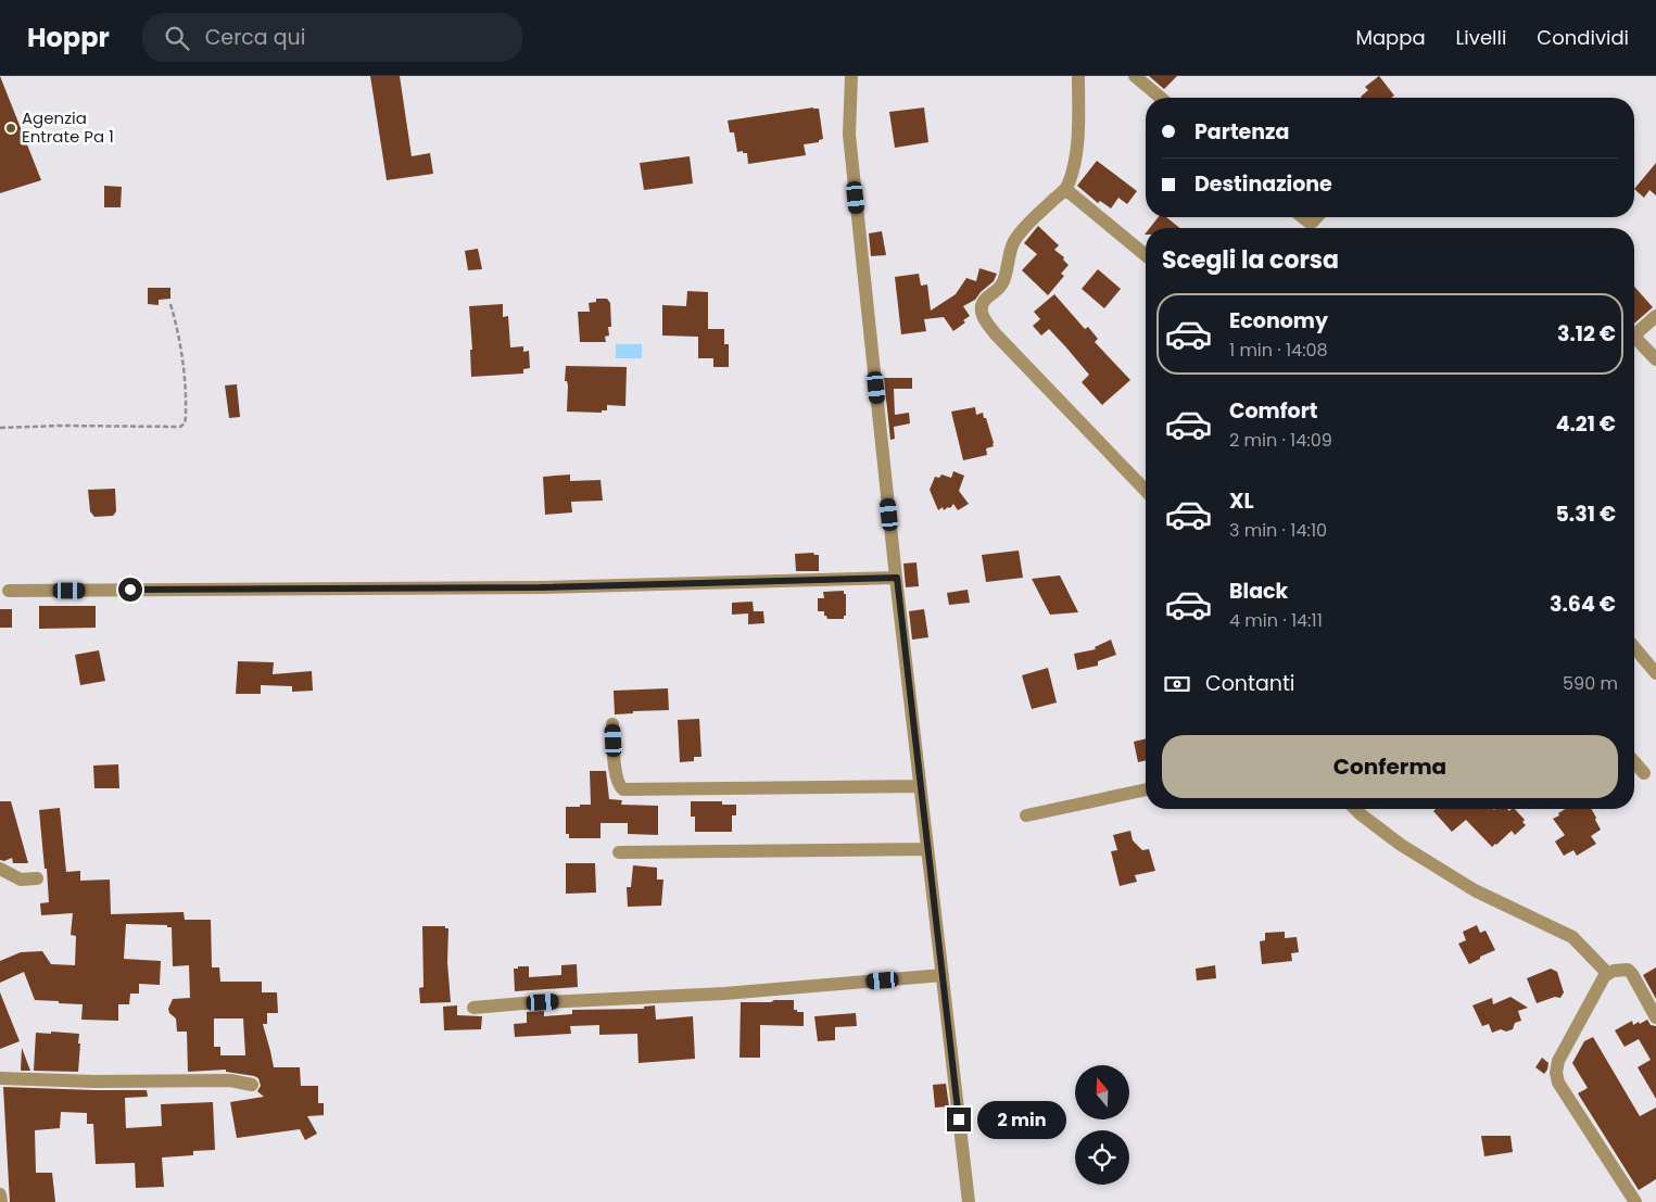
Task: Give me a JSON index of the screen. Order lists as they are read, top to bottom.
{
  "places": ["Agenzia Entrate Pa 1"],
  "north": "top",
  "page": {
    "header": "Hoppr",
    "search": "Cerca qui",
    "nav": ["Mappa", "Livelli", "Condividi"],
    "banner": ["Partenza", "Destinazione"],
    "heading": "Scegli la corsa",
    "list": [
      {
        "name": "Economy",
        "note": "1 min · 14:08",
        "value": "3.12 €"
      },
      {
        "name": "Comfort",
        "note": "2 min · 14:09",
        "value": "4.21 €"
      },
      {
        "name": "XL",
        "note": "3 min · 14:10",
        "value": "5.31 €"
      },
      {
        "name": "Black",
        "note": "4 min · 14:11",
        "value": "3.64 €"
      }
    ],
    "pay": ["Contanti", "590 m"],
    "buttons": "Conferma",
    "bubble": "2 min"
  }
}
